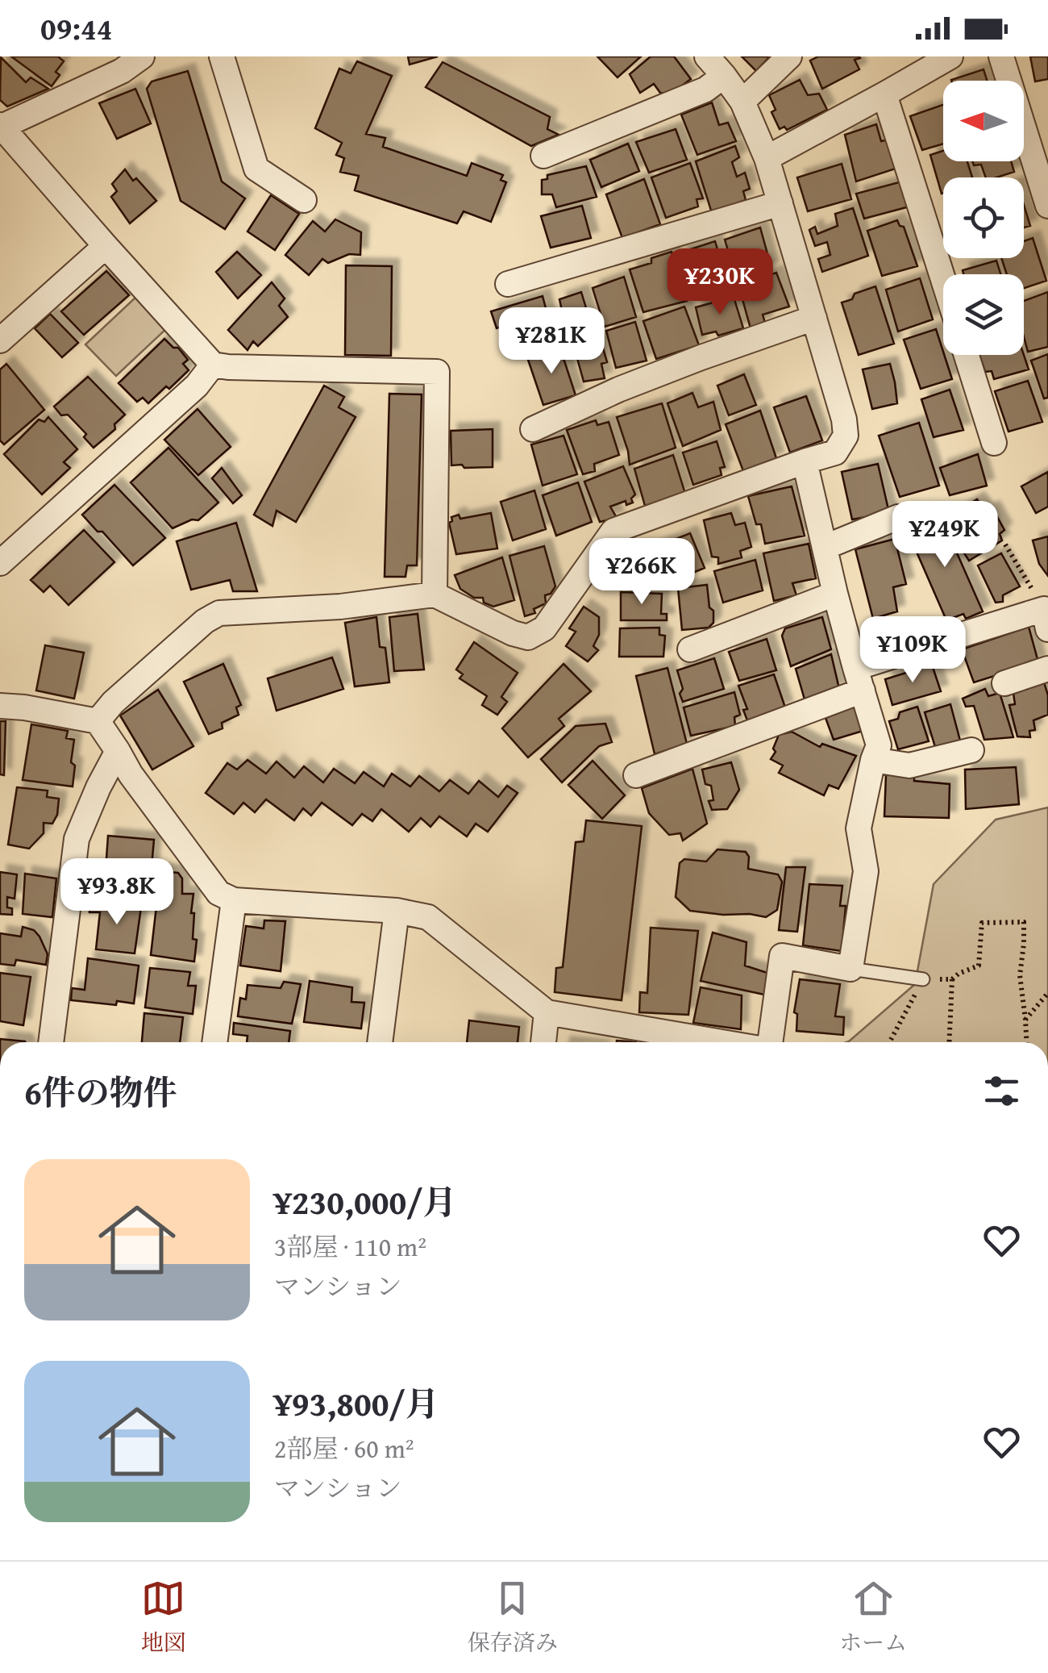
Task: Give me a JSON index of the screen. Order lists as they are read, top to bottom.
{
  "north": "left",
  "page": {
    "status": "09:44",
    "price": [
      "¥230K",
      "¥281K",
      "¥249K",
      "¥266K",
      "¥109K",
      "¥93.8K"
    ],
    "heading": "6件の物件",
    "list": [
      {
        "name": "¥230,000/月",
        "note": "3部屋 · 110 m² · マンション"
      },
      {
        "name": "¥93,800/月",
        "note": "2部屋 · 60 m² · マンション"
      }
    ],
    "tabs": ["地図", "保存済み", "ホーム"]
  }
}
